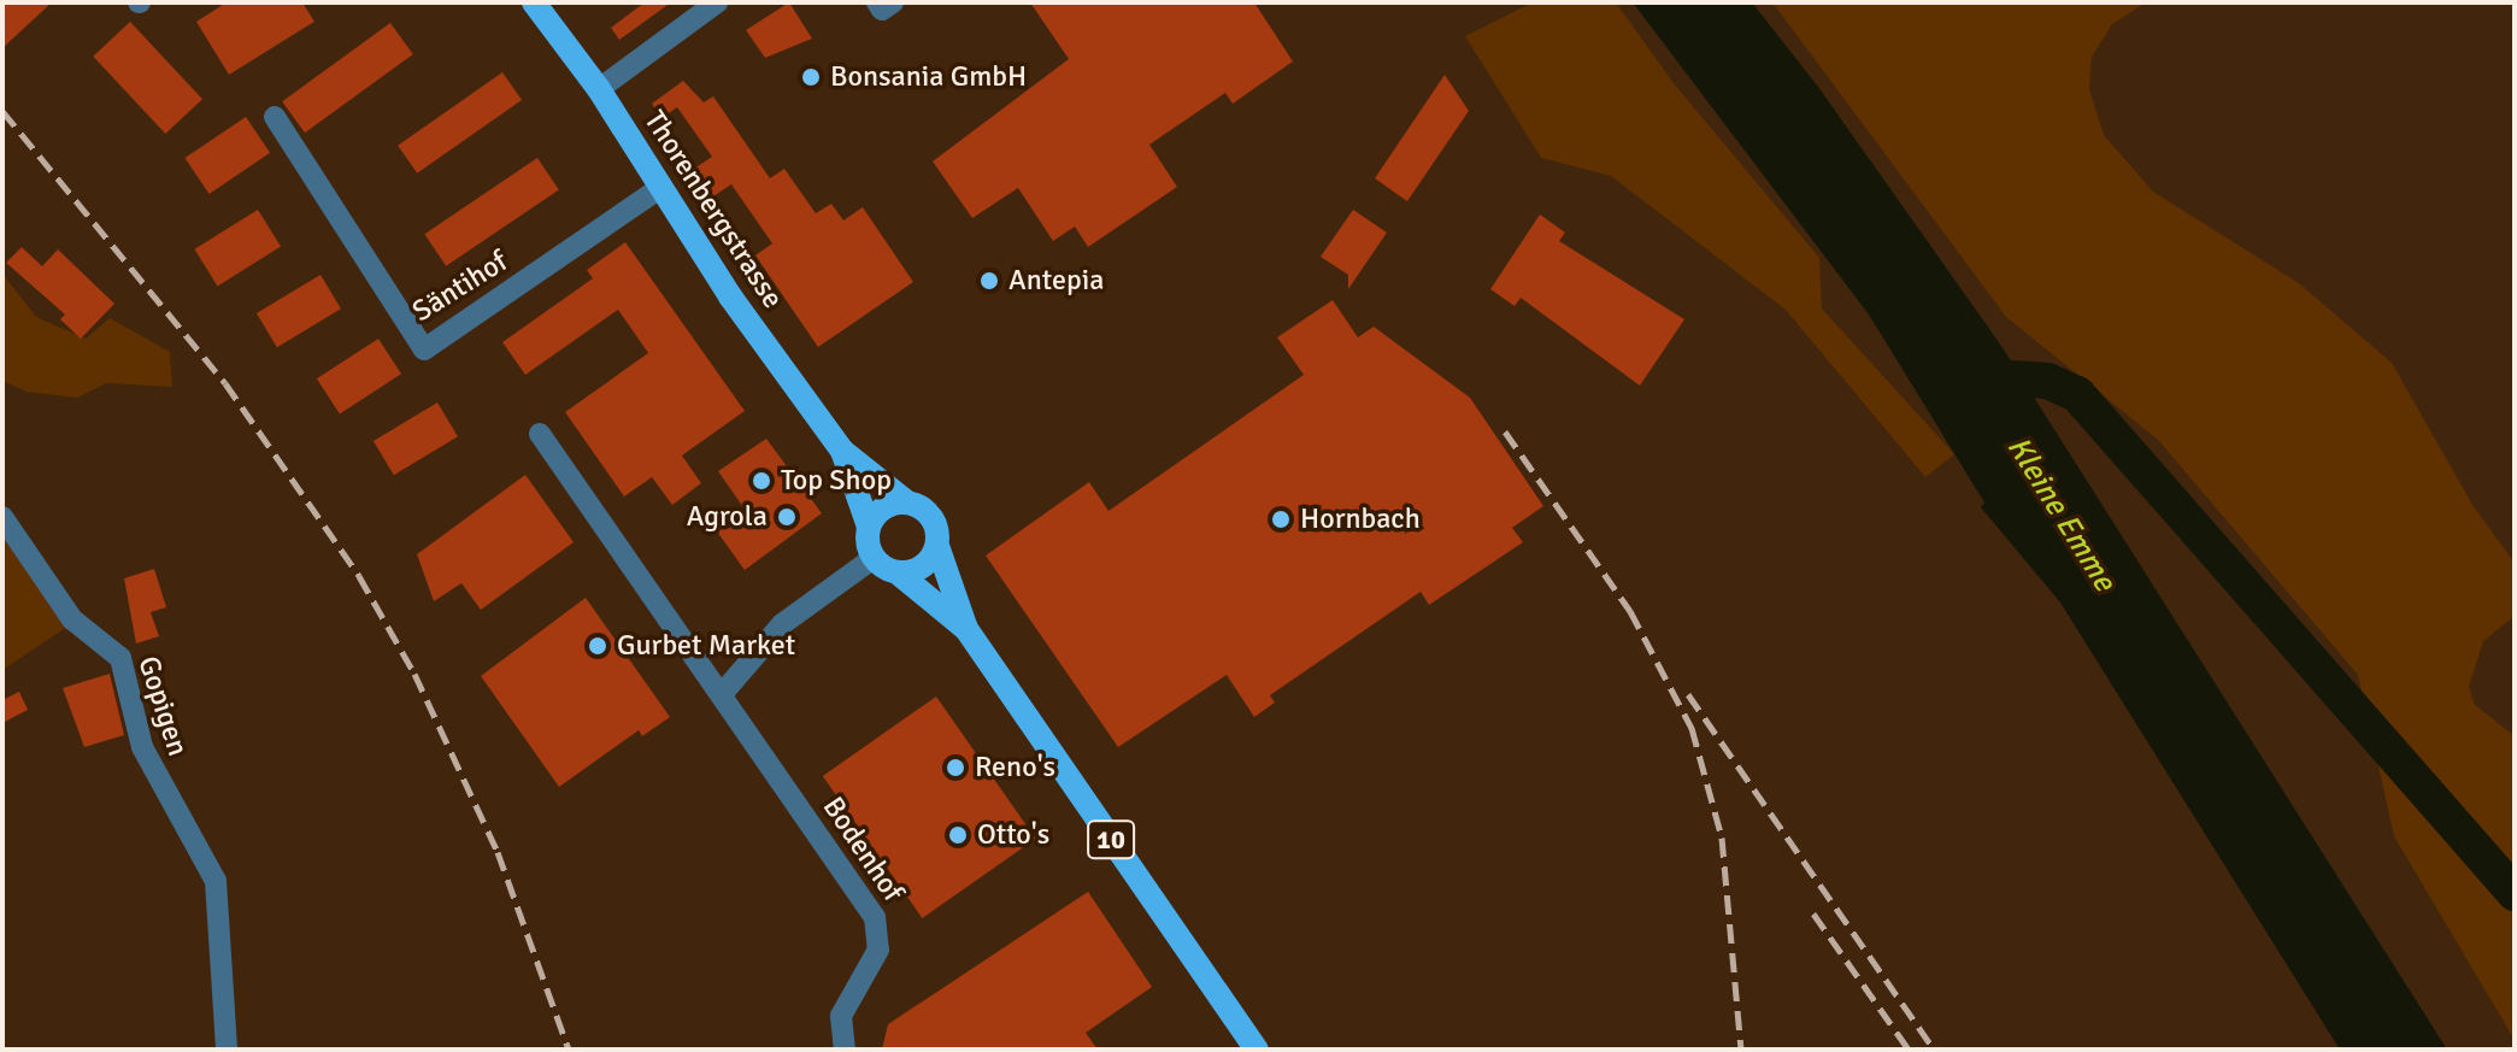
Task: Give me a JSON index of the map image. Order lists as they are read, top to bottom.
{
  "streets": {
    "main road": ["Thorenbergstrasse", "10"],
    "street": ["Säntihof", "Gopigen", "Bodenhof"]
  },
  "crossings": [
    ["Thorenbergstrasse", "Säntihof"],
    ["Thorenbergstrasse", "10"]
  ],
  "water": ["Kleine Emme"],
  "places": [
    "Bonsania GmbH",
    "Antepia",
    "Top Shop",
    "Agrola",
    "Hornbach",
    "Gurbet Market",
    "Reno's",
    "Otto's"
  ]
}
